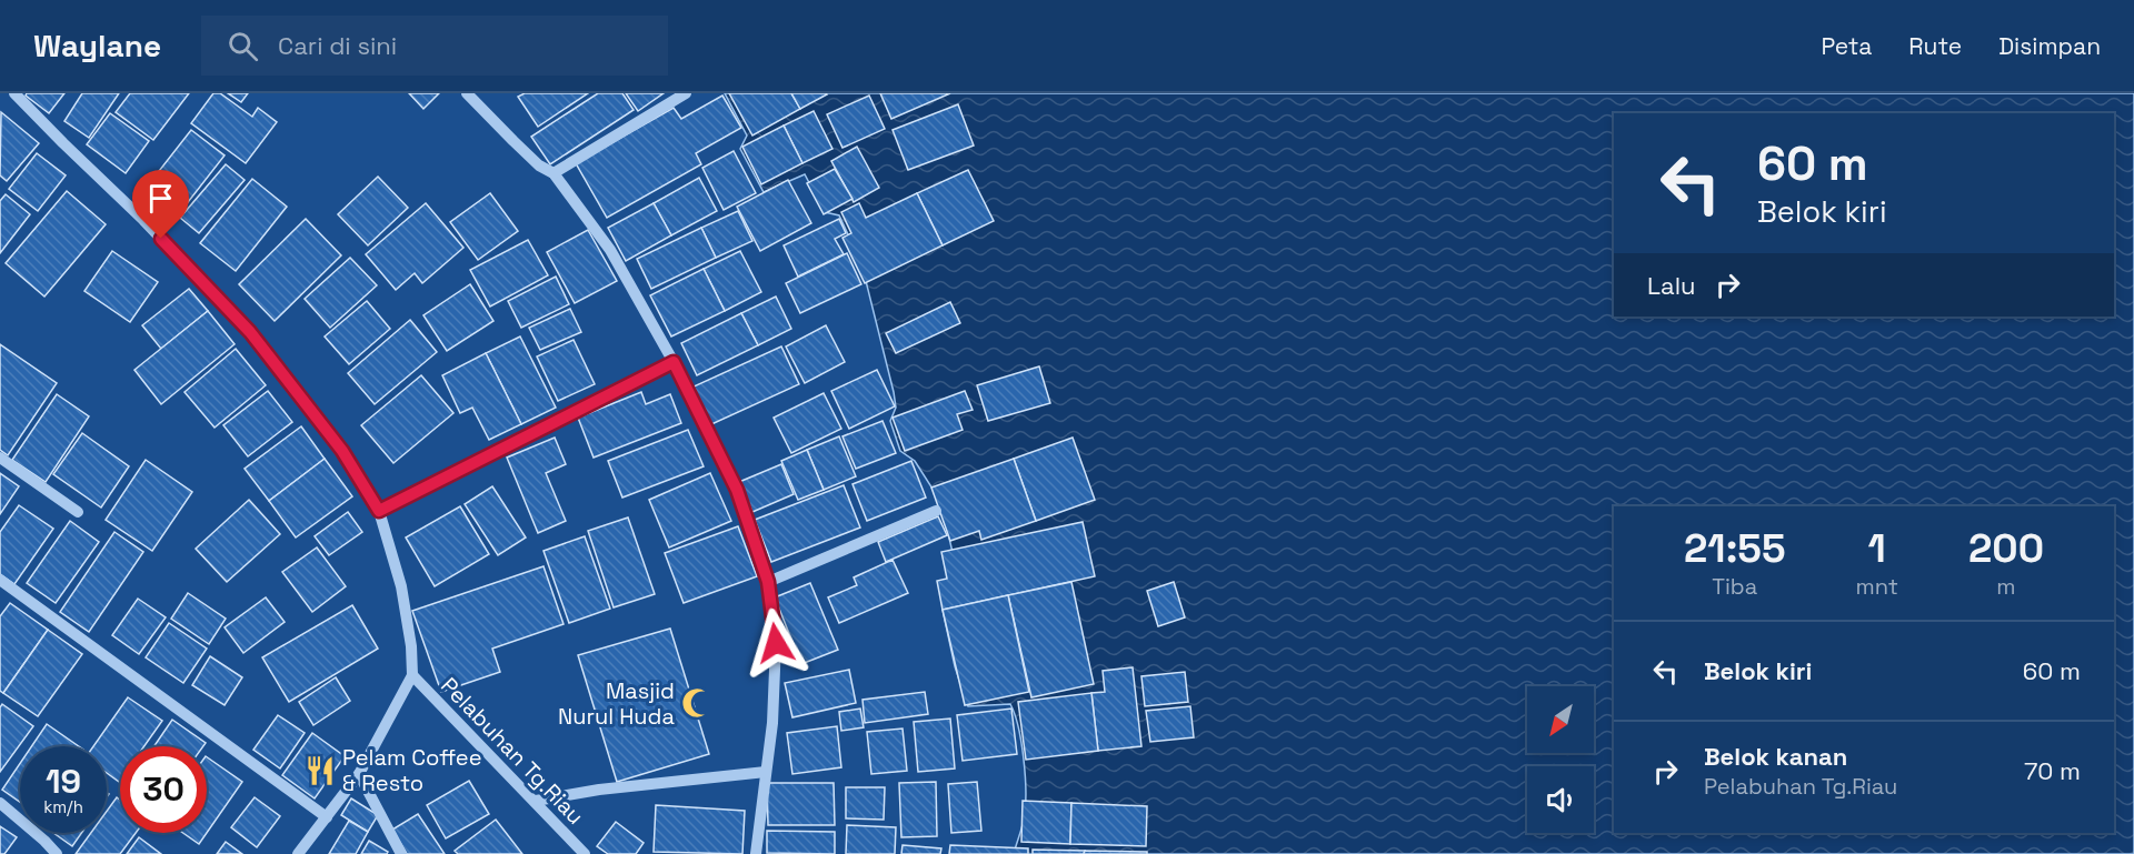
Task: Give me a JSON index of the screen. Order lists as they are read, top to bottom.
{
  "streets": {
    "street": ["Pelabuhan Tg.Riau"]
  },
  "places": {
    "mosque": ["Masjid Nurul Huda"],
    "restaurant": ["Pelam Coffee & Resto"]
  },
  "north": "bottom left",
  "page": {
    "header": "Waylane",
    "search": "Cari di sini",
    "nav": ["Peta", "Rute", "Disimpan"],
    "turn": ["60 m", "Belok kiri"],
    "then": "Lalu",
    "eta": [
      "21:55",
      "Tiba",
      "1",
      "mnt",
      "200",
      "m"
    ],
    "list": [
      {
        "name": "Belok kiri",
        "value": "60 m"
      },
      {
        "name": "Belok kanan",
        "note": "Pelabuhan Tg.Riau",
        "value": "70 m"
      }
    ],
    "speed": "19 km/h",
    "limit": "30"
  }
}
